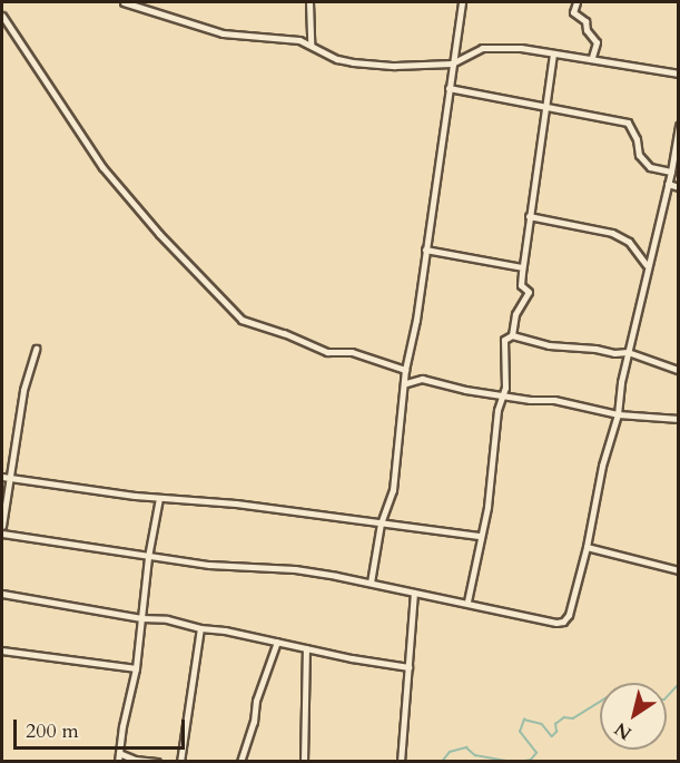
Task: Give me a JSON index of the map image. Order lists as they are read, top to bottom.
{
  "scale_bar": "200 m",
  "north": "bottom left"
}
